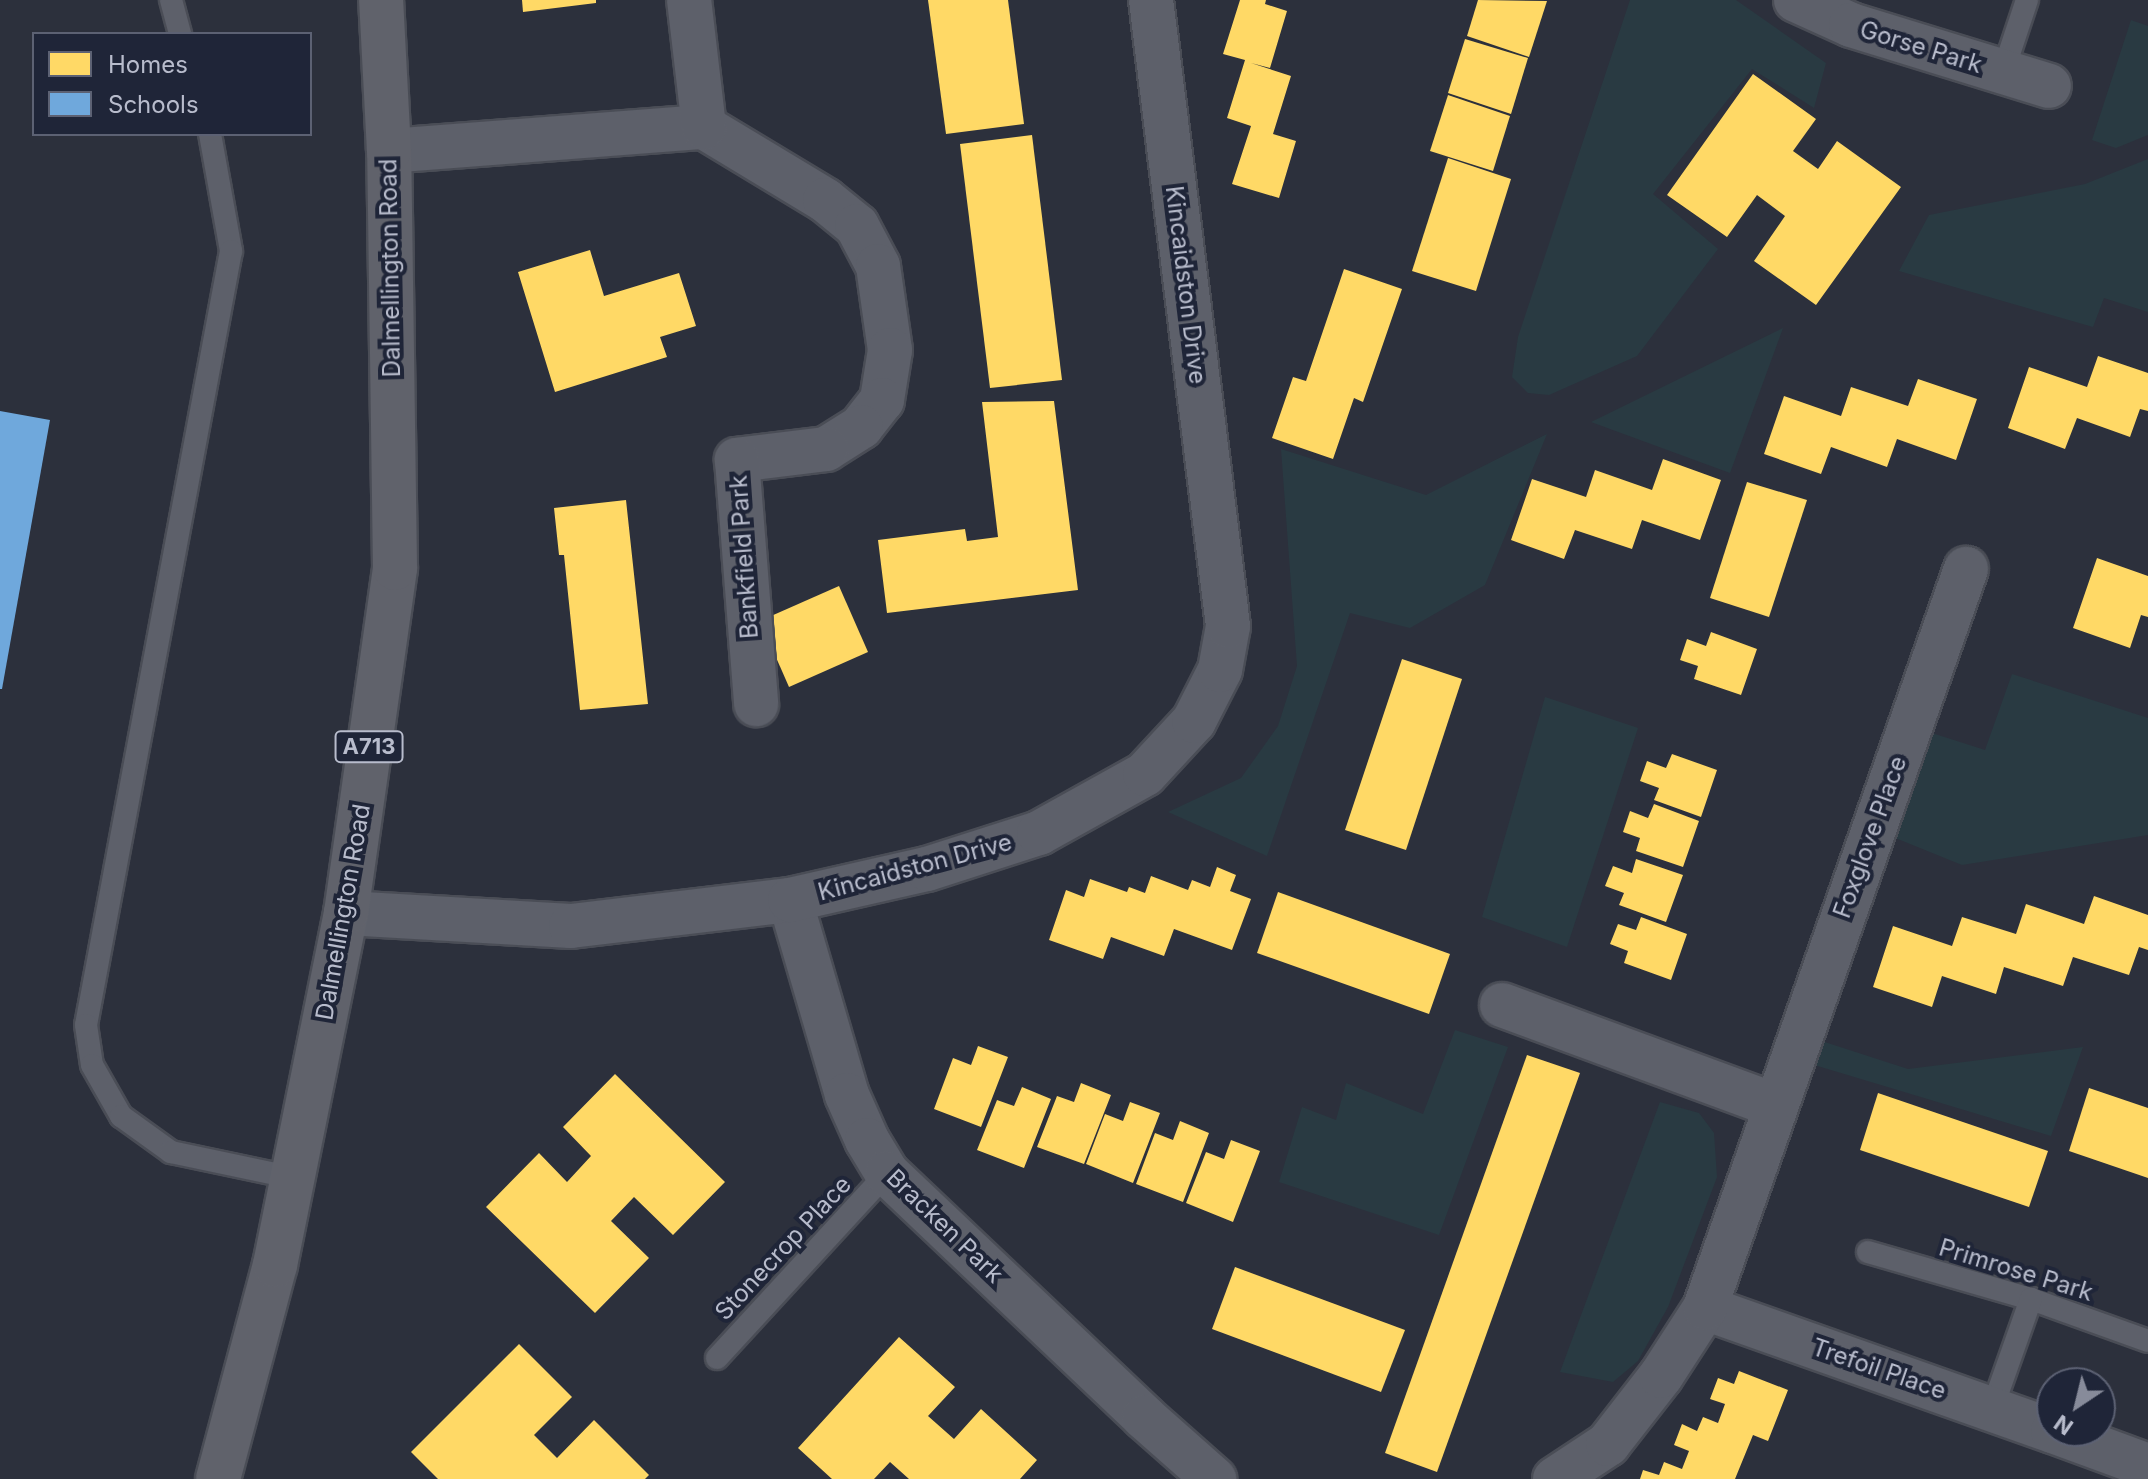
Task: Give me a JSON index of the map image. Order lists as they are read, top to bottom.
{
  "streets": {
    "main road": ["Dalmellington Road", "A713"],
    "street": [
      "Gorse Park",
      "Kincaidston Drive",
      "Bankfield Park",
      "Foxglove Place",
      "Bracken Park",
      "Trefoil Place"
    ],
    "lane": ["Stonecrop Place", "Primrose Park"]
  },
  "crossings": [
    ["Dalmellington Road", "Kincaidston Drive"],
    ["Kincaidston Drive", "Bracken Park"],
    ["Foxglove Place", "Trefoil Place"],
    ["Bracken Park", "Stonecrop Place"]
  ],
  "legend": ["Homes", "Schools"],
  "north": "bottom left"
}
